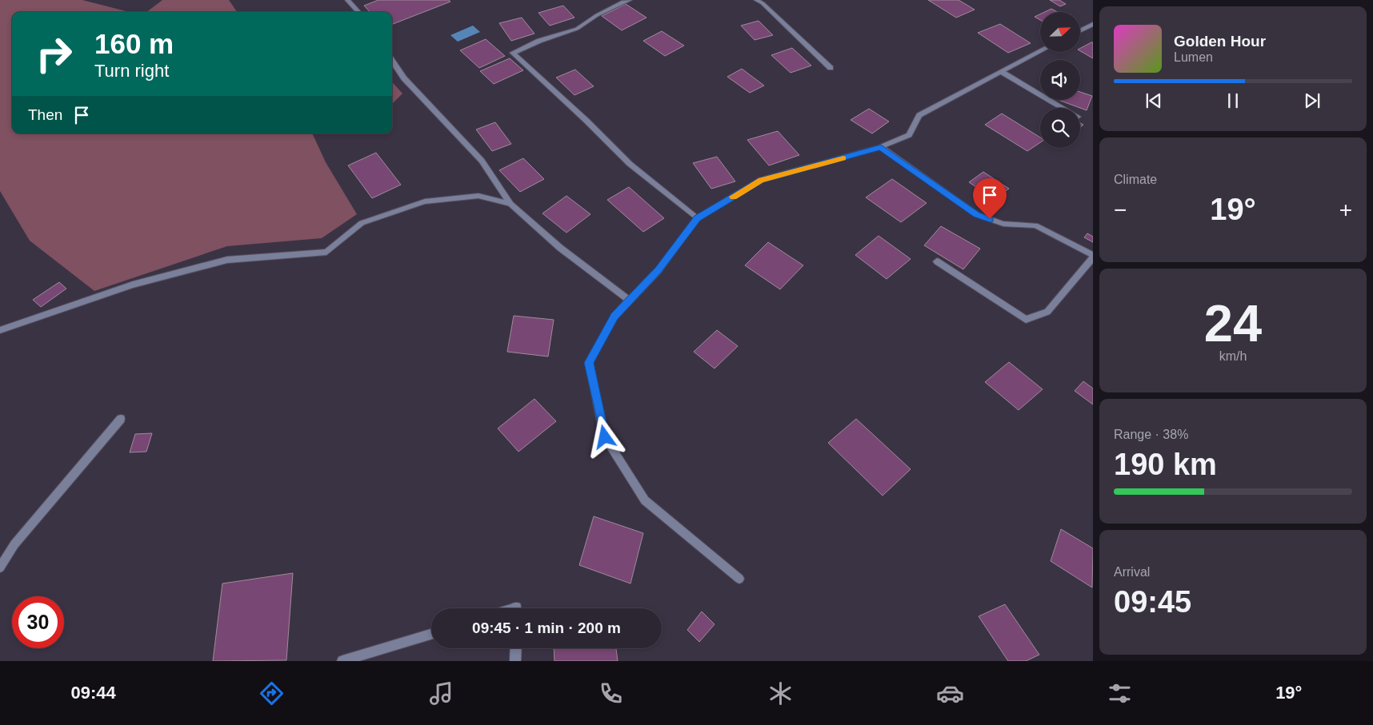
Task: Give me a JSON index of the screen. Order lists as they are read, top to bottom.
{
  "north": "top right",
  "page": {
    "turn": ["160 m", "Turn right"],
    "song": ["Golden Hour", "Lumen"],
    "then": "Then",
    "tile": [
      "Climate",
      ["24", "km/h"],
      ["Range · 38%", "190 km"],
      ["Arrival", "09:45"]
    ],
    "heat": ["−", "19°", "+"],
    "limit": "30",
    "trip": "09:45 · 1 min · 200 m",
    "tabs": ["09:44", "19°"]
  }
}
